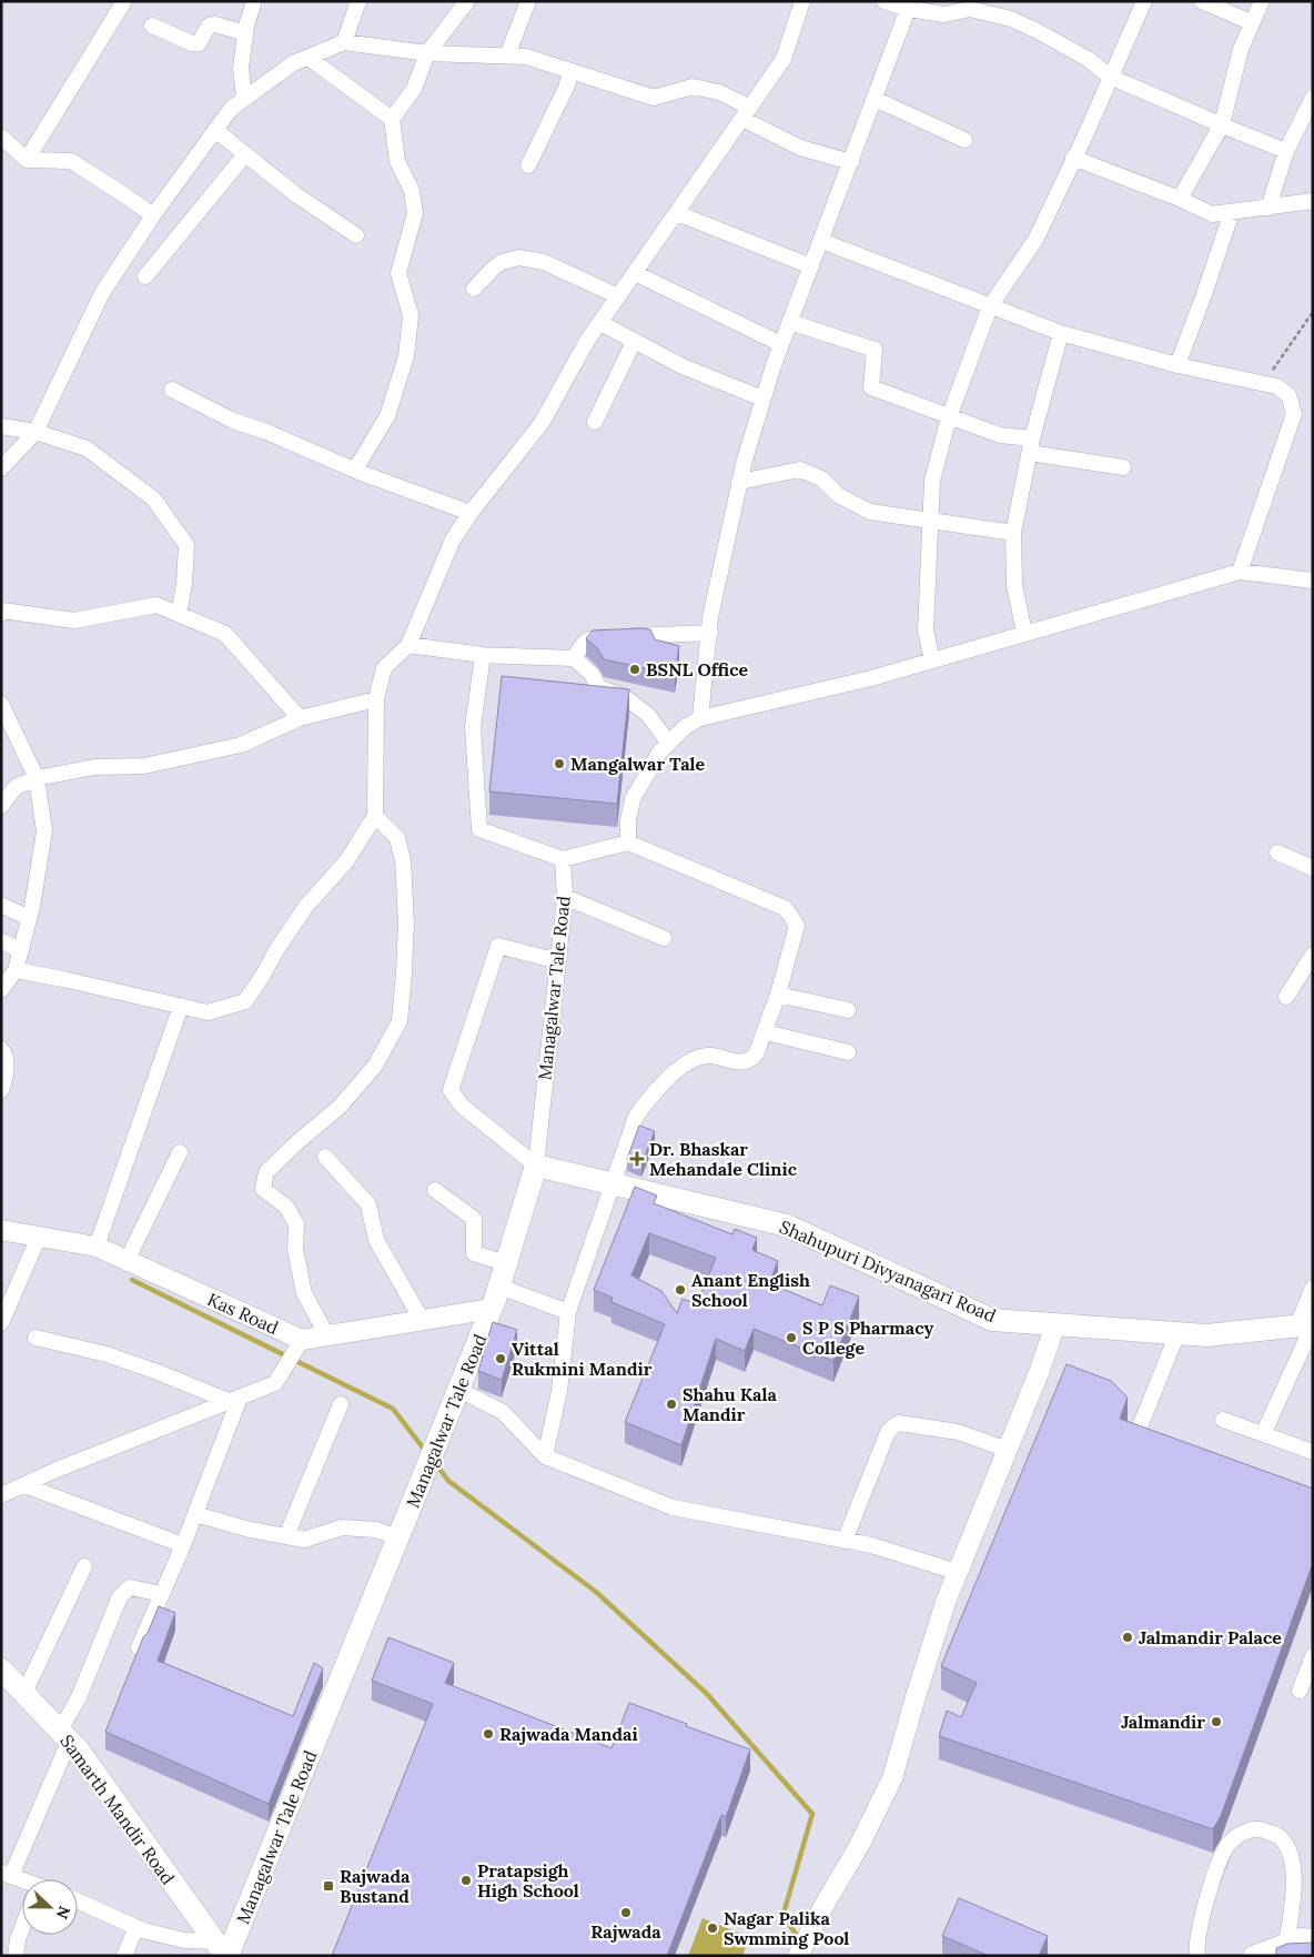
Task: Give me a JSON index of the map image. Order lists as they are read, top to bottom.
{
  "streets": {
    "main road": ["Managalwar Tale Road", "Shahupuri Divyanagari Road", "Samarth Mandir Road"],
    "street": ["Kas Road"]
  },
  "crossings": [
    ["Managalwar Tale Road", "Shahupuri Divyanagari Road"],
    ["Managalwar Tale Road", "Samarth Mandir Road"]
  ],
  "places": {
    "other": [
      "BSNL Office",
      "Mangalwar Tale",
      "Anant English School",
      "S P S Pharmacy College",
      "Vittal Rukmini Mandir",
      "Shahu Kala Mandir",
      "Jalmandir Palace",
      "Jalmandir",
      "Rajwada Mandai",
      "Pratapsigh High School",
      "Rajwada",
      "Nagar Palika Swmming Pool"
    ],
    "health": ["Dr. Bhaskar Mehandale Clinic"],
    "transit": ["Rajwada Bustand"]
  },
  "north": "right"
}
